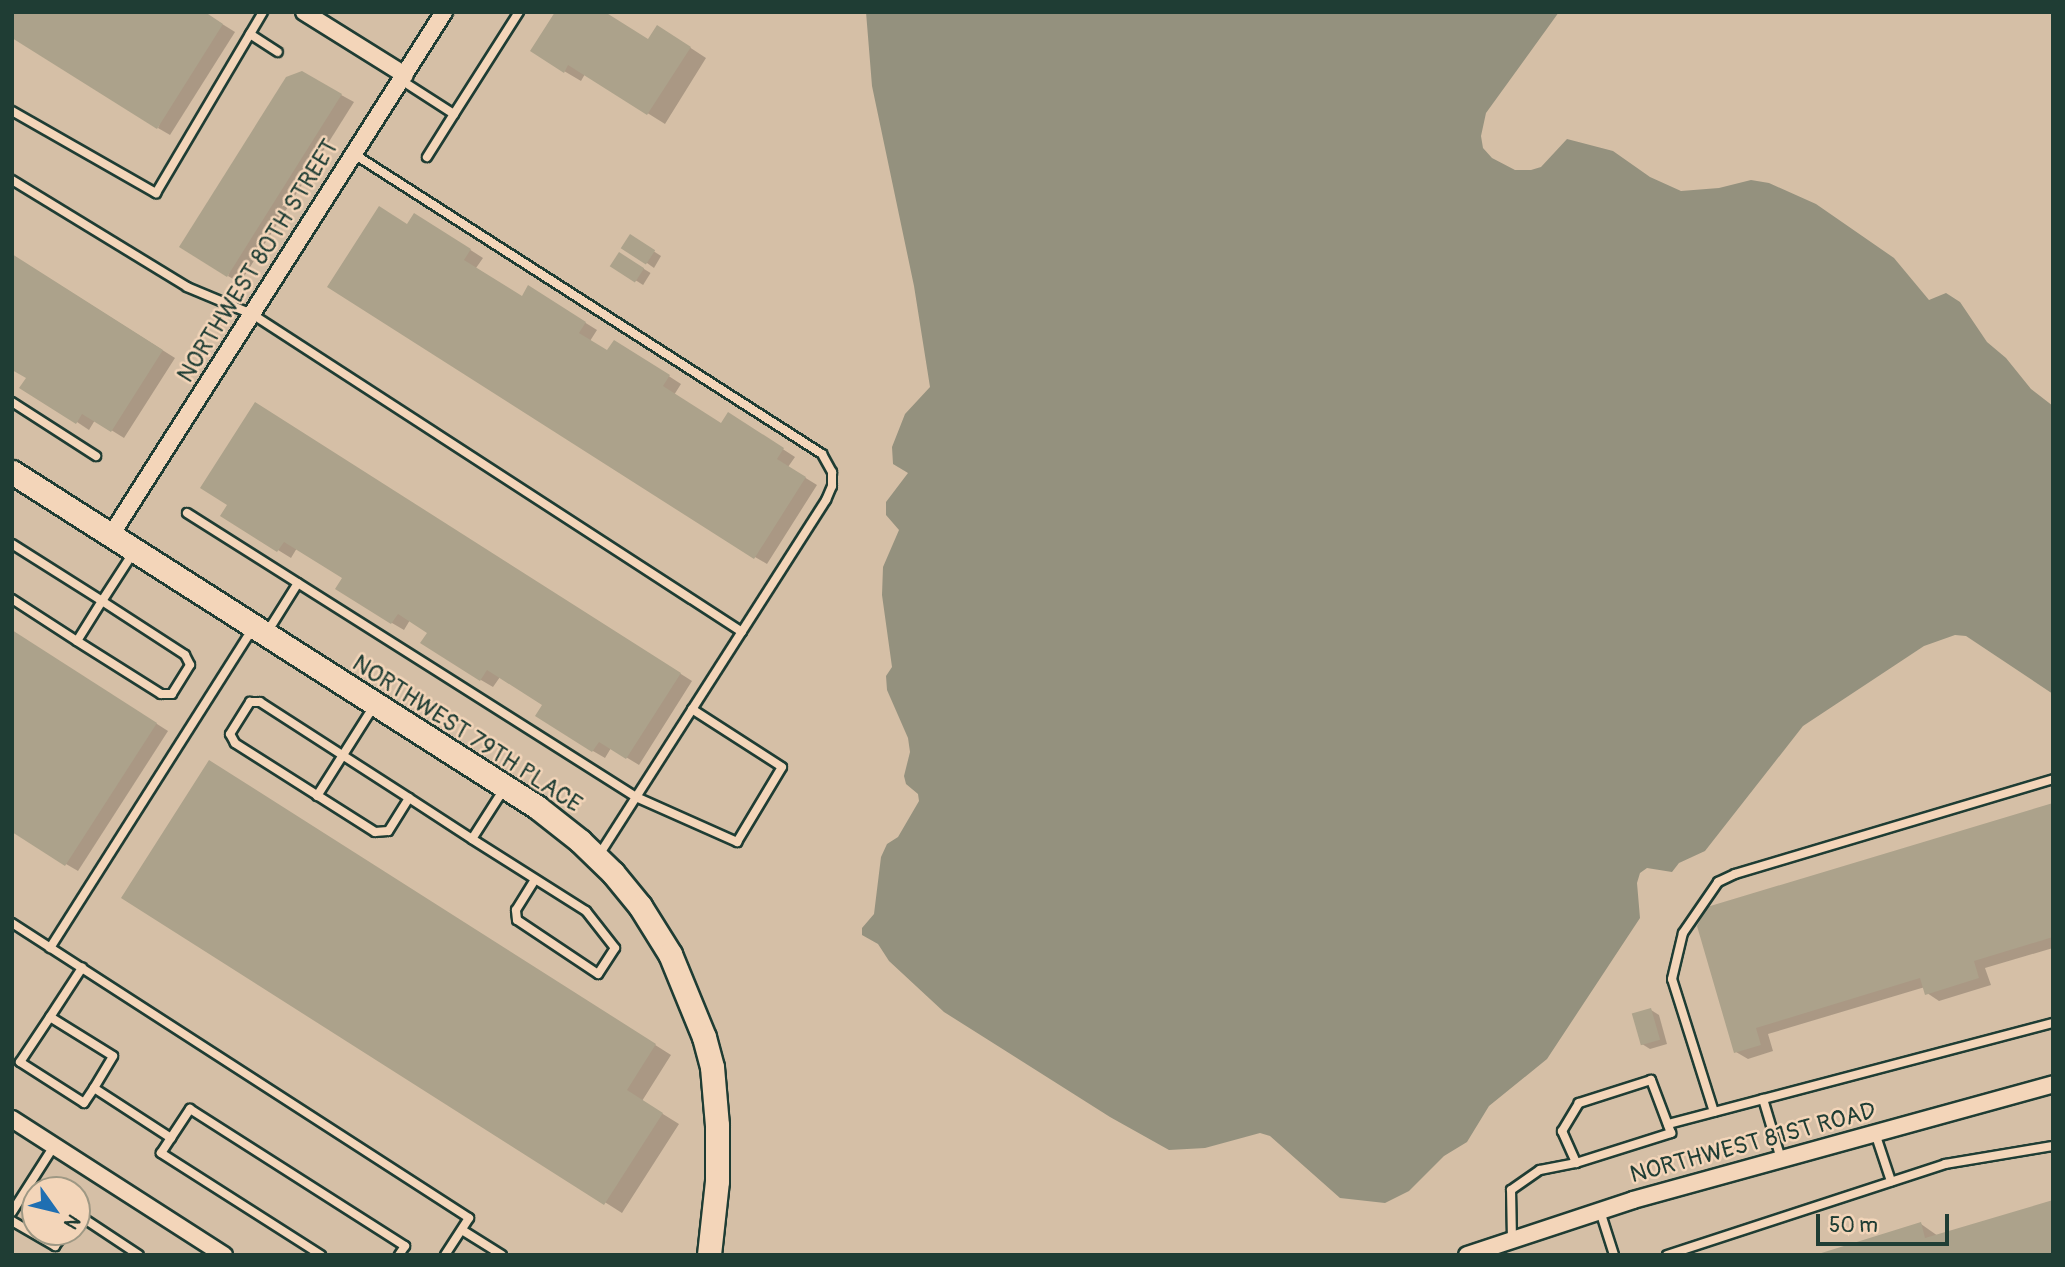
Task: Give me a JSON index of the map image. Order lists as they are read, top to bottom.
{
  "streets": {
    "main road": ["NORTHWEST 79TH PLACE"],
    "street": ["NORTHWEST 80TH STREET", "NORTHWEST 81ST ROAD"]
  },
  "crossings": [
    ["NORTHWEST 80TH STREET", "NORTHWEST 79TH PLACE"]
  ],
  "scale_bar": "50 m",
  "north": "bottom right"
}
